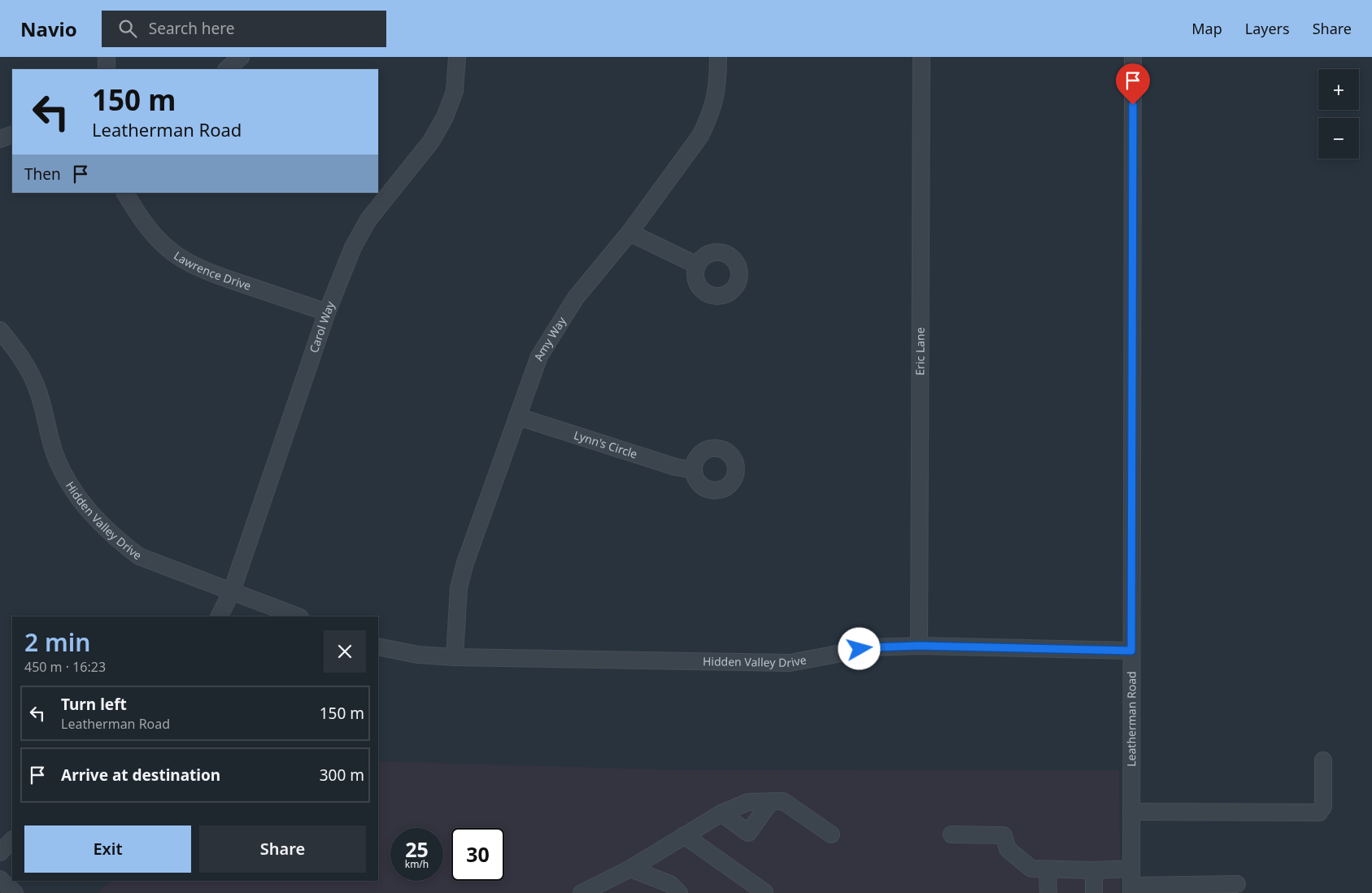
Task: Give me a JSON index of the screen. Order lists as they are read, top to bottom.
{
  "streets": {
    "street": [
      "Lawrence Drive",
      "Carol Way",
      "Amy Way",
      "Eric Lane",
      "Lynn's Circle",
      "Hidden Valley Drive",
      "Leatherman Road"
    ]
  },
  "crossings": [
    ["Lawrence Drive", "Carol Way"],
    ["Carol Way", "Hidden Valley Drive"],
    ["Amy Way", "Lynn's Circle"],
    ["Amy Way", "Hidden Valley Drive"],
    ["Eric Lane", "Hidden Valley Drive"],
    ["Hidden Valley Drive", "Leatherman Road"]
  ],
  "page": {
    "header": "Navio",
    "search": "Search here",
    "nav": ["Map", "Layers", "Share"],
    "map_buttons": ["+", "−"],
    "turn": ["150 m", "Leatherman Road"],
    "then": "Then",
    "heading": ["2 min", "450 m · 16:23"],
    "list": [
      {
        "name": "Turn left",
        "note": "Leatherman Road",
        "value": "150 m"
      },
      {
        "name": "Arrive at destination",
        "value": "300 m"
      }
    ],
    "buttons": ["Exit", "Share"],
    "speed": "25 km/h",
    "limit": "30"
  }
}
